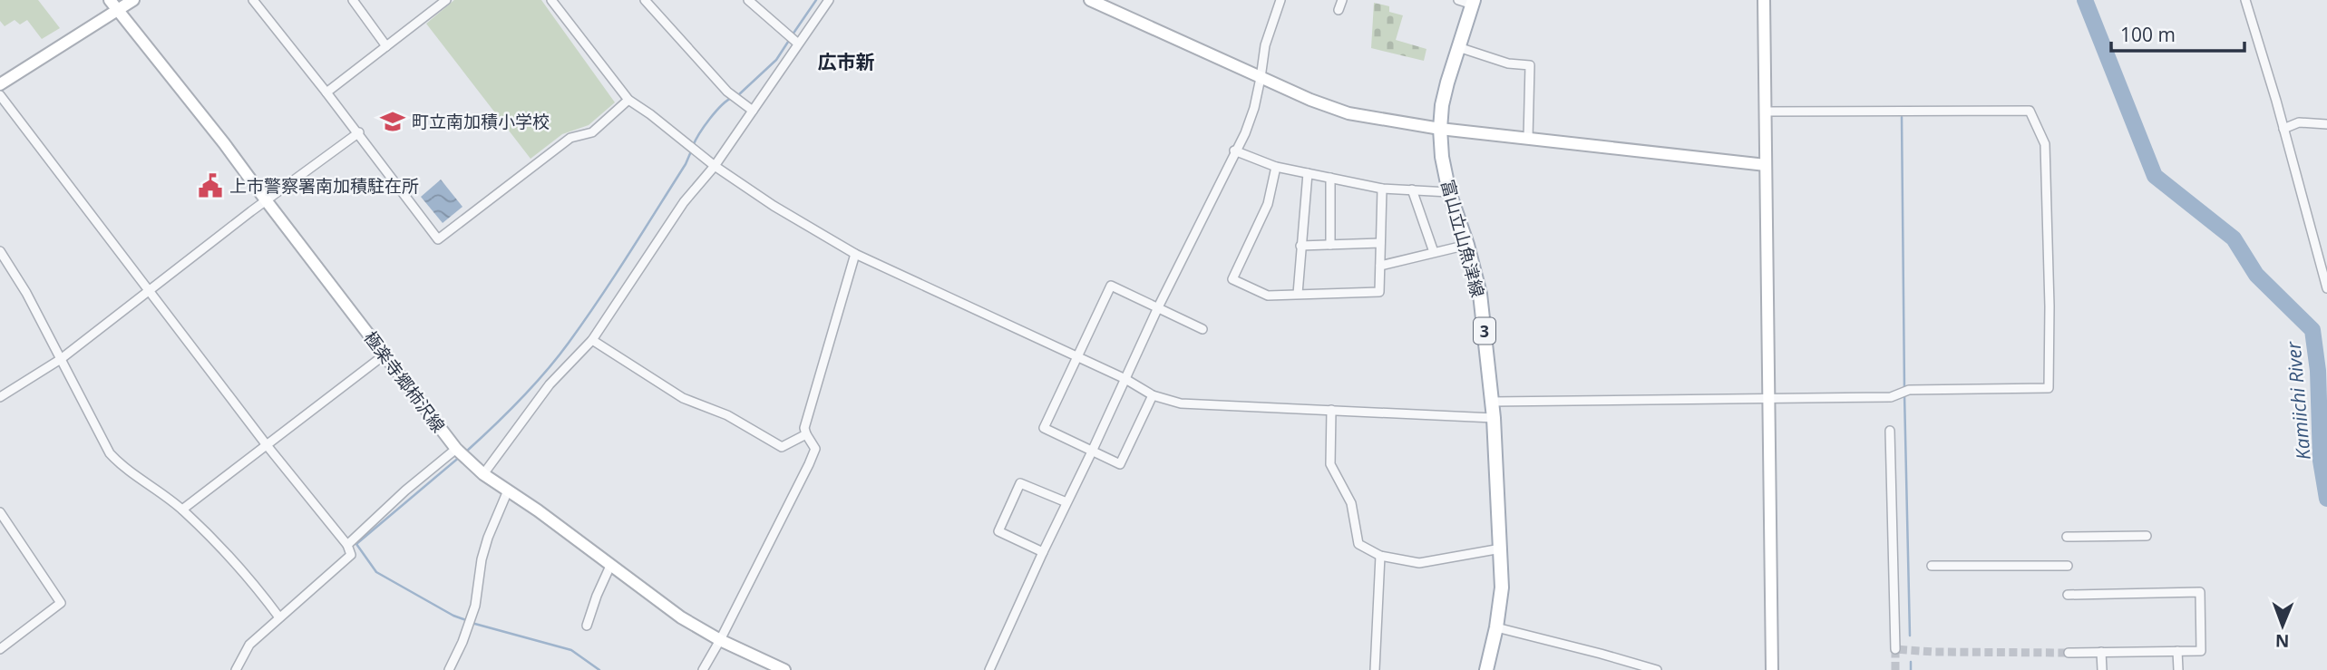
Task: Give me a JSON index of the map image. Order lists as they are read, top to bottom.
{
  "streets": {
    "main road": ["富山立山魚津線", "3"],
    "street": ["極楽寺郷柿沢線"]
  },
  "districts": ["広市新"],
  "water": ["Kamiichi River"],
  "places": {
    "school or university": ["町立南加積小学校"],
    "public building": ["上市警察署南加積駐在所"]
  },
  "scale_bar": "100 m",
  "north": "bottom"
}
